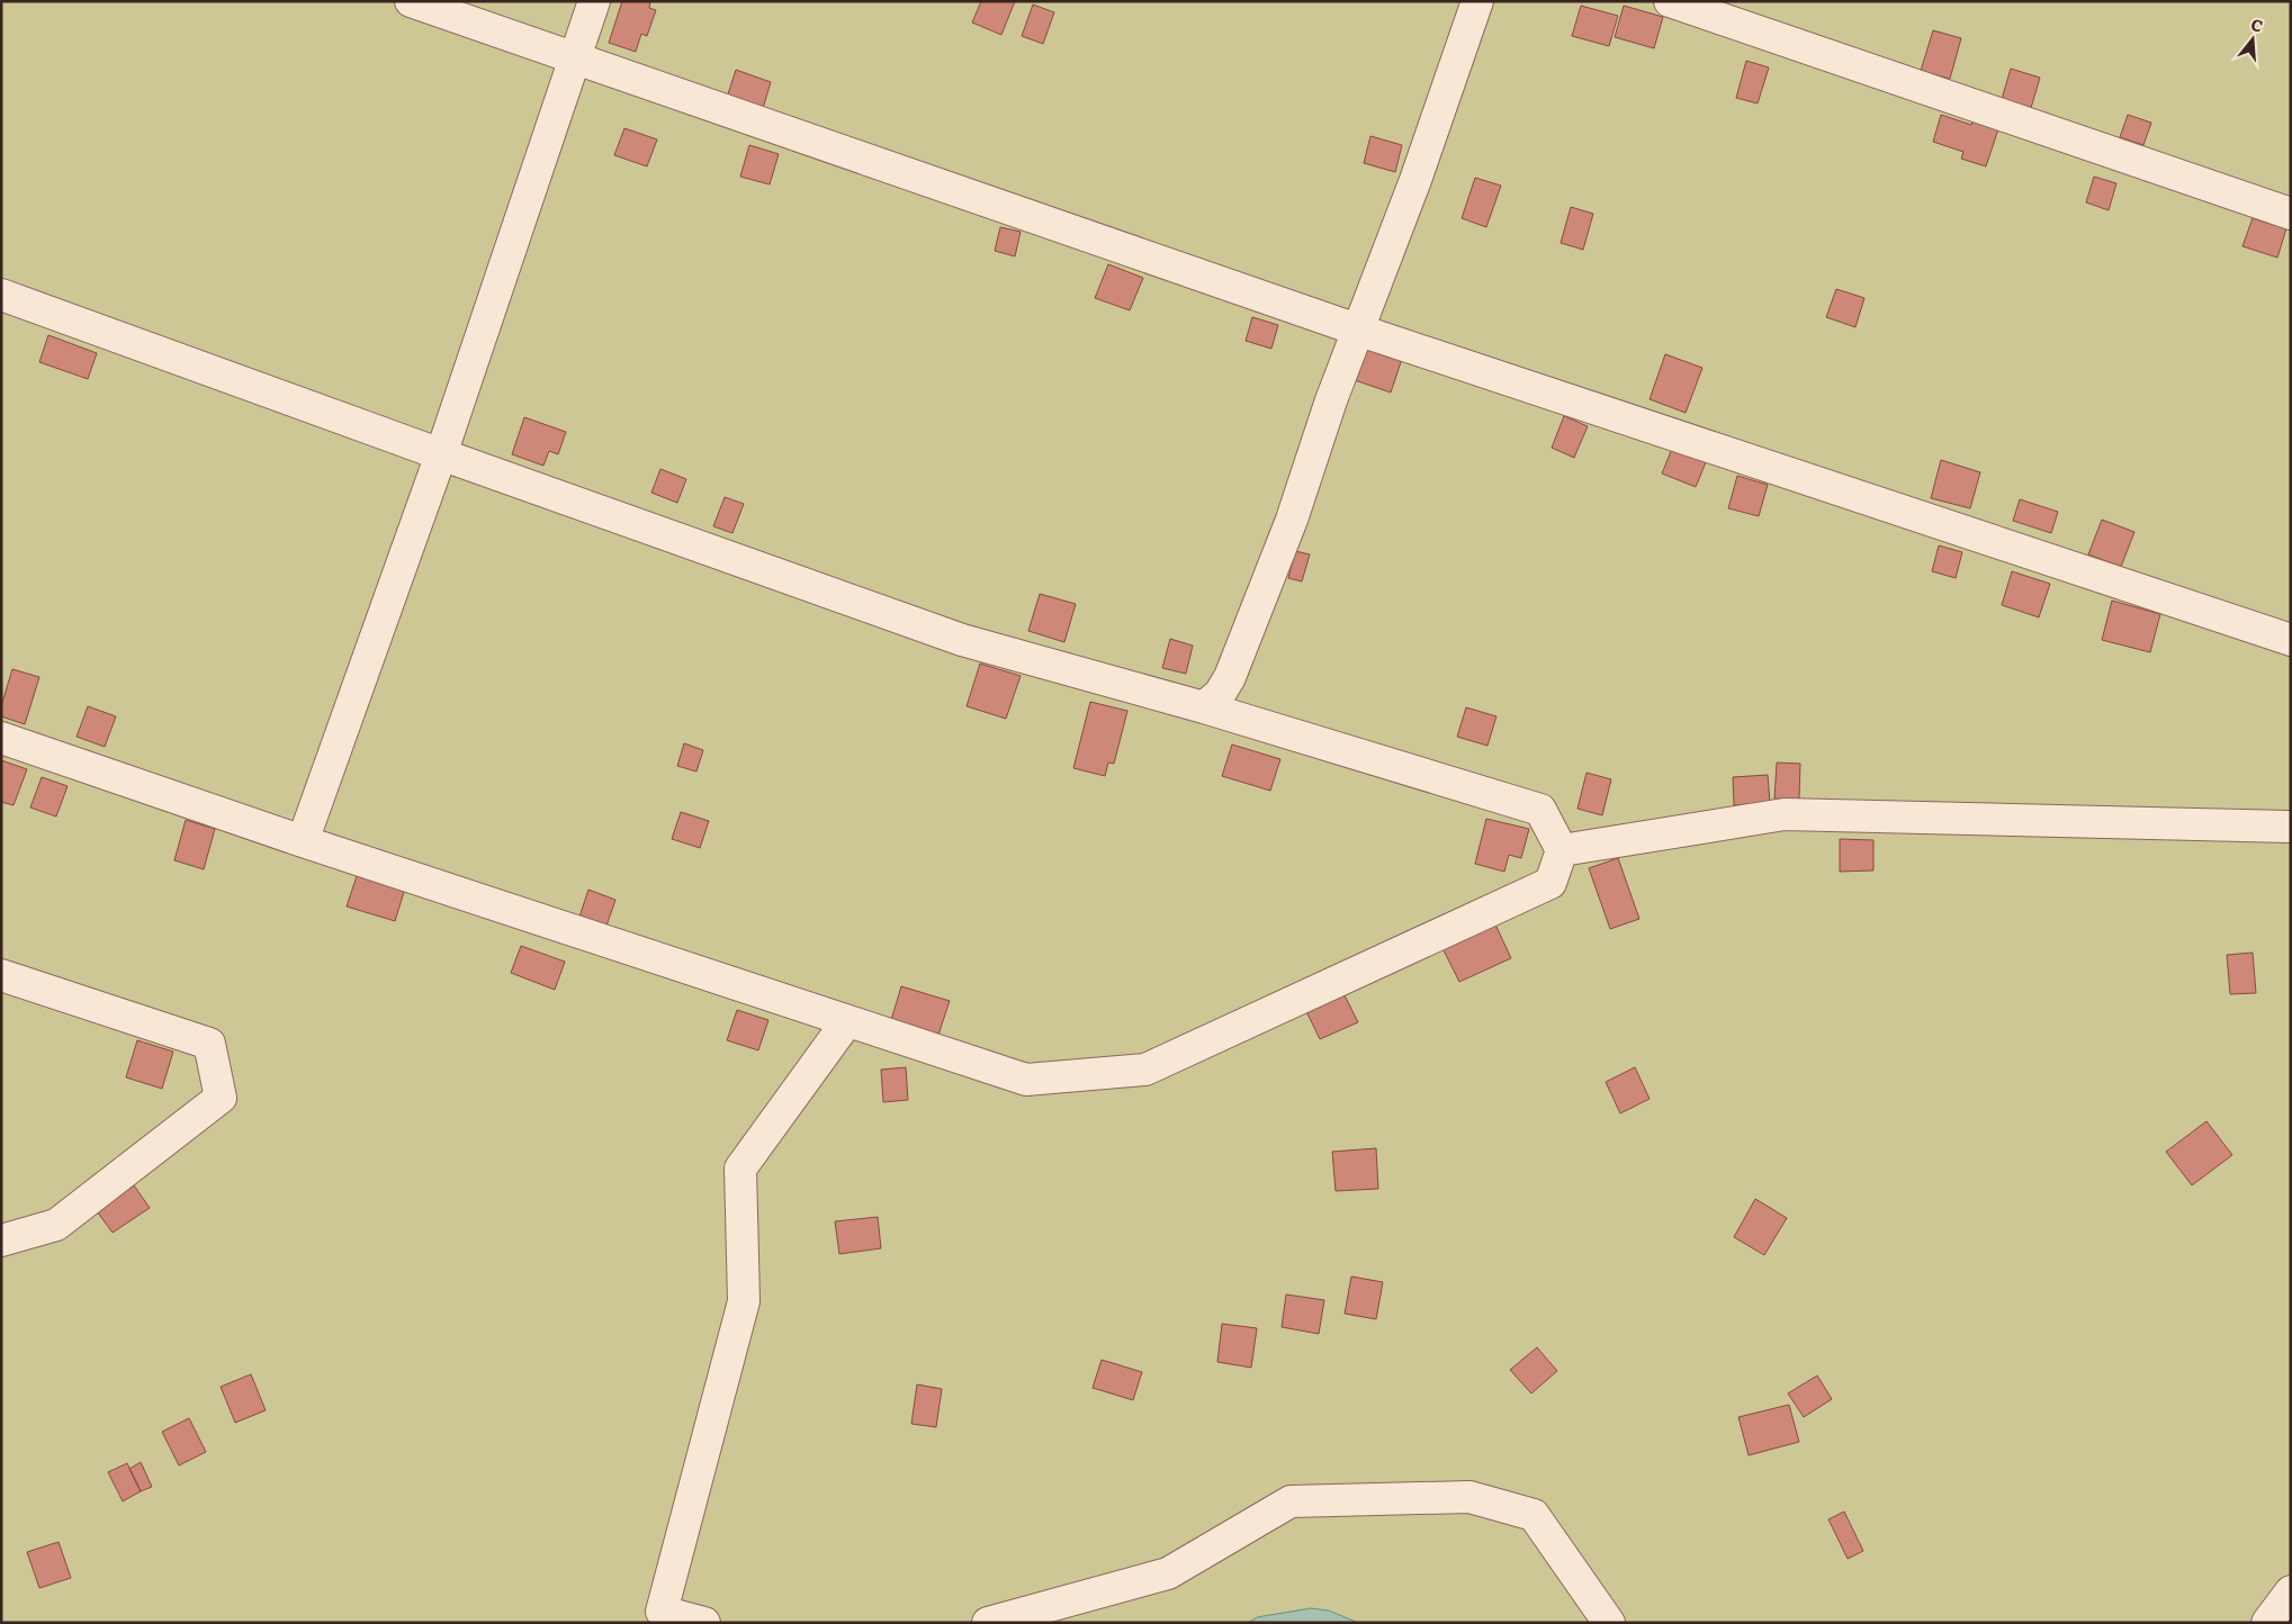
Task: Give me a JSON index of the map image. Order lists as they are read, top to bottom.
{
  "north": "top"
}
